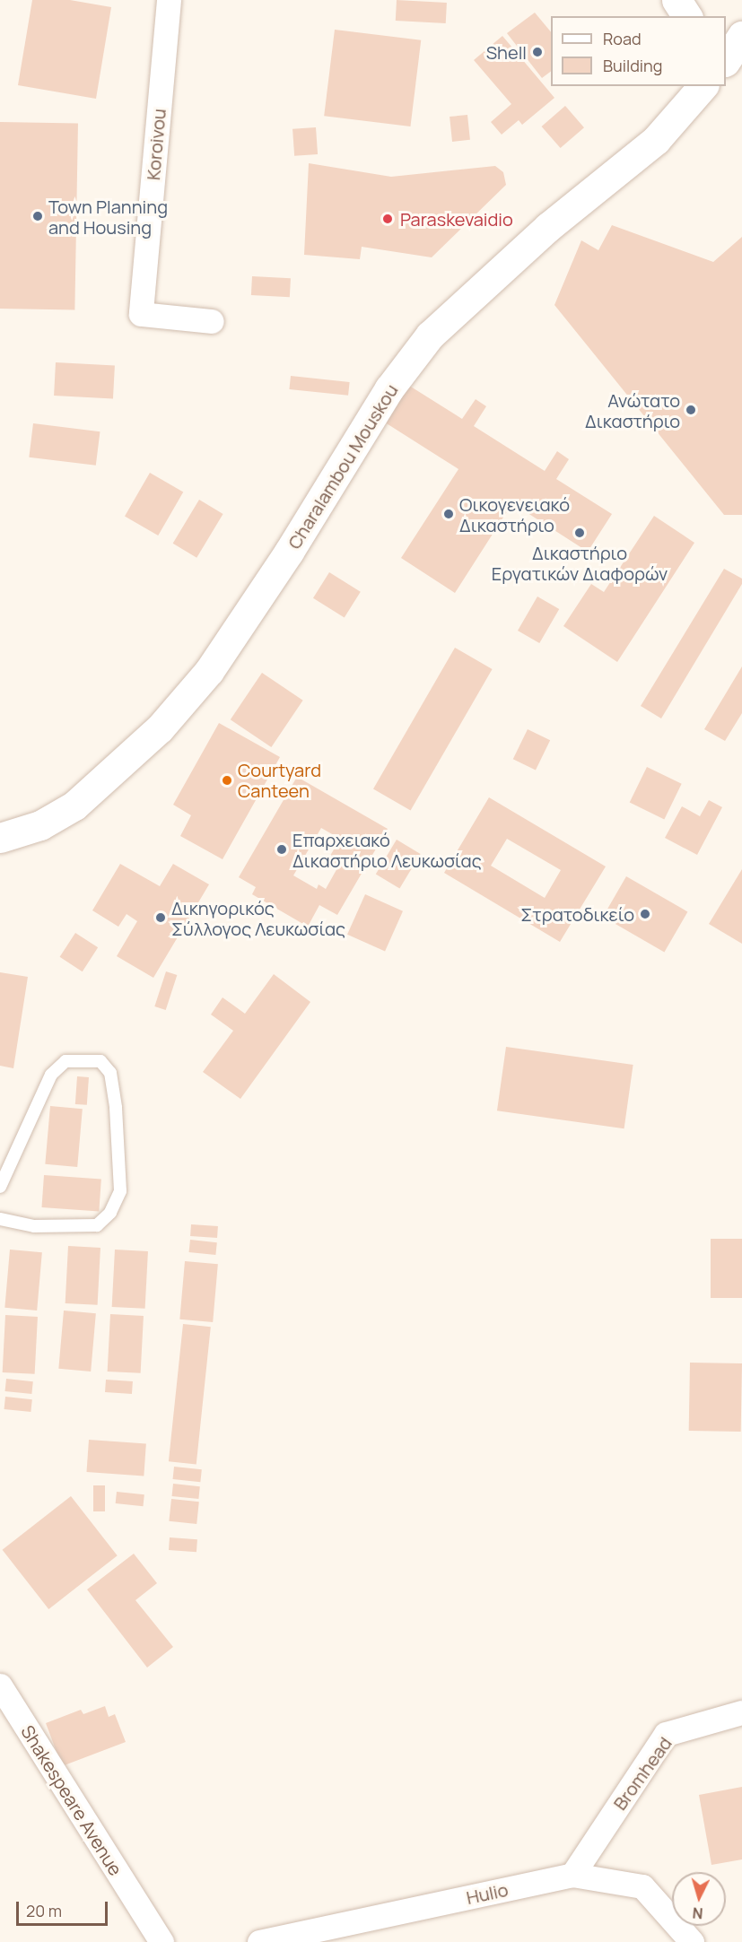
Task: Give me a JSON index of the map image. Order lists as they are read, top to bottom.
{
  "streets": {
    "street": [
      "Koroivou",
      "Charalambou Mouskou",
      "Bromhead",
      "Shakespeare Avenue",
      "Hulio"
    ]
  },
  "crossings": [
    ["Bromhead", "Hulio"]
  ],
  "places": [
    "Shell",
    "Town Planning and Housing",
    "Paraskevaidio",
    "Ανώτατο Δικαστήριο",
    "Οικογενειακό Δικαστήριο",
    "Δικαστήριο Εργατικών Διαφορών",
    "Courtyard Canteen",
    "Επαρχειακό Δικαστήριο Λευκωσίας",
    "Στρατοδικείο",
    "Δικηγορικός Σύλλογος Λευκωσίας"
  ],
  "legend": ["Road", "Building"],
  "scale_bar": "20 m",
  "north": "bottom"
}
